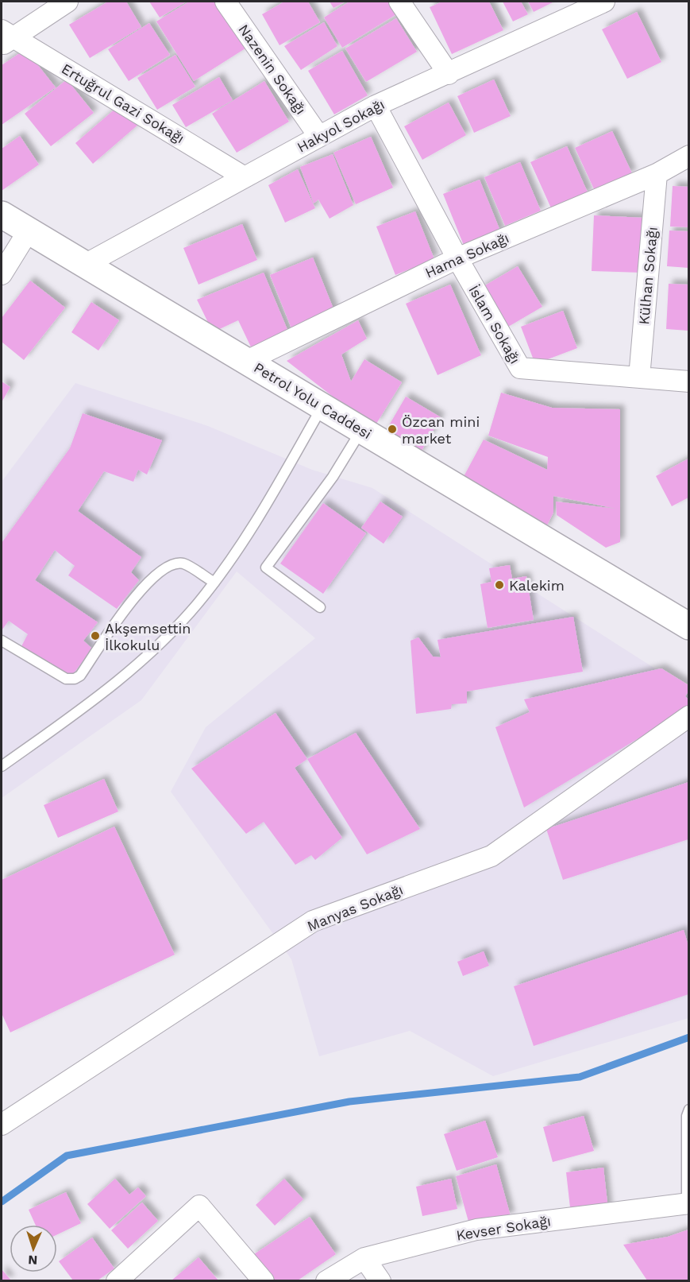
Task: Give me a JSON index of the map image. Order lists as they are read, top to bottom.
{
  "streets": {
    "main road": ["Petrol Yolu Caddesi"],
    "street": [
      "Nazenin Sokağı",
      "Ertuğrul Gazi Sokağı",
      "Hakyol Sokağı",
      "Hama Sokağı",
      "Külhan Sokağı",
      "İslam Sokağı",
      "Manyas Sokağı",
      "Kevser Sokağı"
    ]
  },
  "crossings": [
    ["Nazenin Sokağı", "Hakyol Sokağı"],
    ["Ertuğrul Gazi Sokağı", "Hakyol Sokağı"],
    ["Hakyol Sokağı", "İslam Sokağı"],
    ["Hakyol Sokağı", "Petrol Yolu Caddesi"],
    ["Hama Sokağı", "Külhan Sokağı"],
    ["Hama Sokağı", "İslam Sokağı"],
    ["Hama Sokağı", "Petrol Yolu Caddesi"],
    ["Külhan Sokağı", "İslam Sokağı"]
  ],
  "places": ["Özcan mini market", "Kalekim", "Akşemsettin İlkokulu"],
  "north": "bottom"
}
